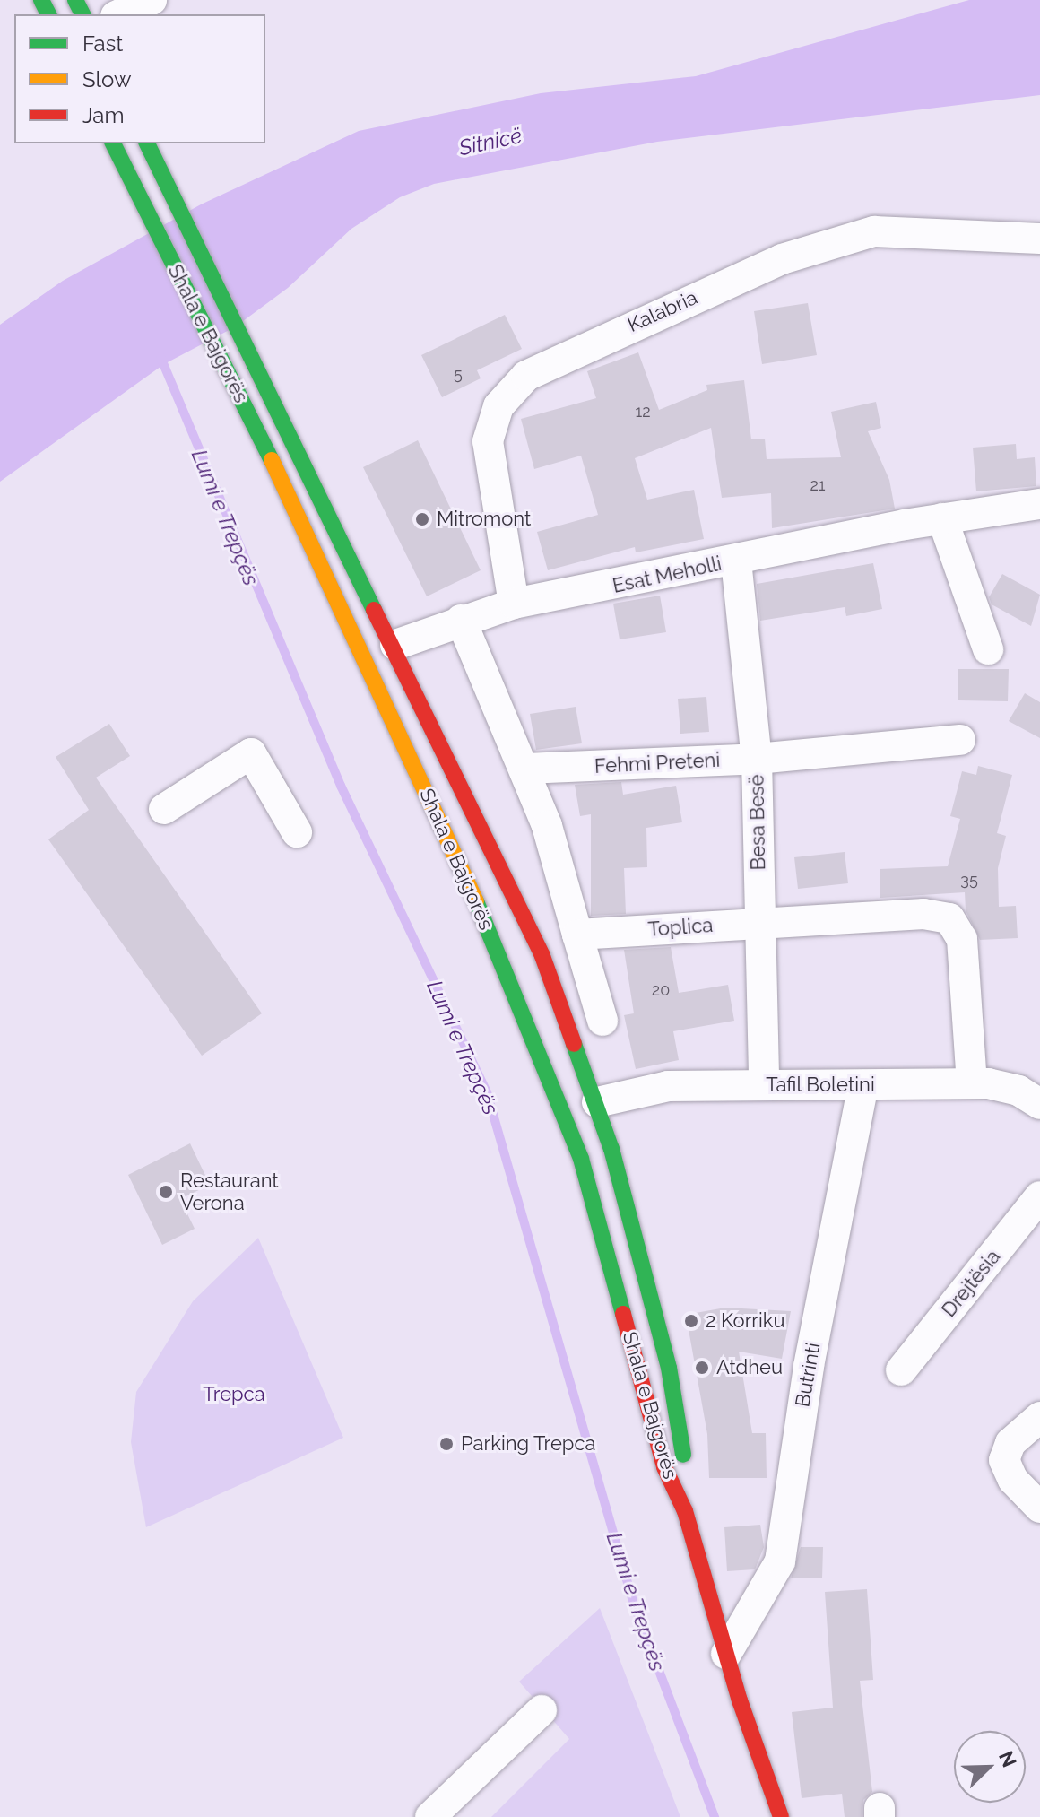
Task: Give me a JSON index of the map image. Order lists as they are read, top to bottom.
{
  "streets": {
    "main road": ["Shala e Bajgorës"],
    "street": [
      "Kalabria",
      "Esat Meholli",
      "Fehmi Preteni",
      "Besa Besë",
      "Toplica",
      "Tafil Boletini",
      "Drejtësia",
      "Butrinti"
    ]
  },
  "crossings": [
    ["Kalabria", "Esat Meholli"],
    ["Shala e Bajgorës", "Esat Meholli"],
    ["Shala e Bajgorës", "Tafil Boletini"],
    ["Esat Meholli", "Besa Besë"],
    ["Fehmi Preteni", "Besa Besë"],
    ["Besa Besë", "Toplica"],
    ["Besa Besë", "Tafil Boletini"],
    ["Toplica", "Tafil Boletini"],
    ["Tafil Boletini", "Butrinti"]
  ],
  "water": ["Sitnicë", "Lumi e Trepçës"],
  "parks": ["Trepca"],
  "places": [
    "Mitromont",
    "Restaurant Verona",
    "2 Korriku",
    "Atdheu",
    "Parking Trepca"
  ],
  "house_numbers": [
    "5",
    "12",
    "21",
    "35",
    "20"
  ],
  "legend": ["Fast", "Slow", "Jam"],
  "north": "top right"
}
